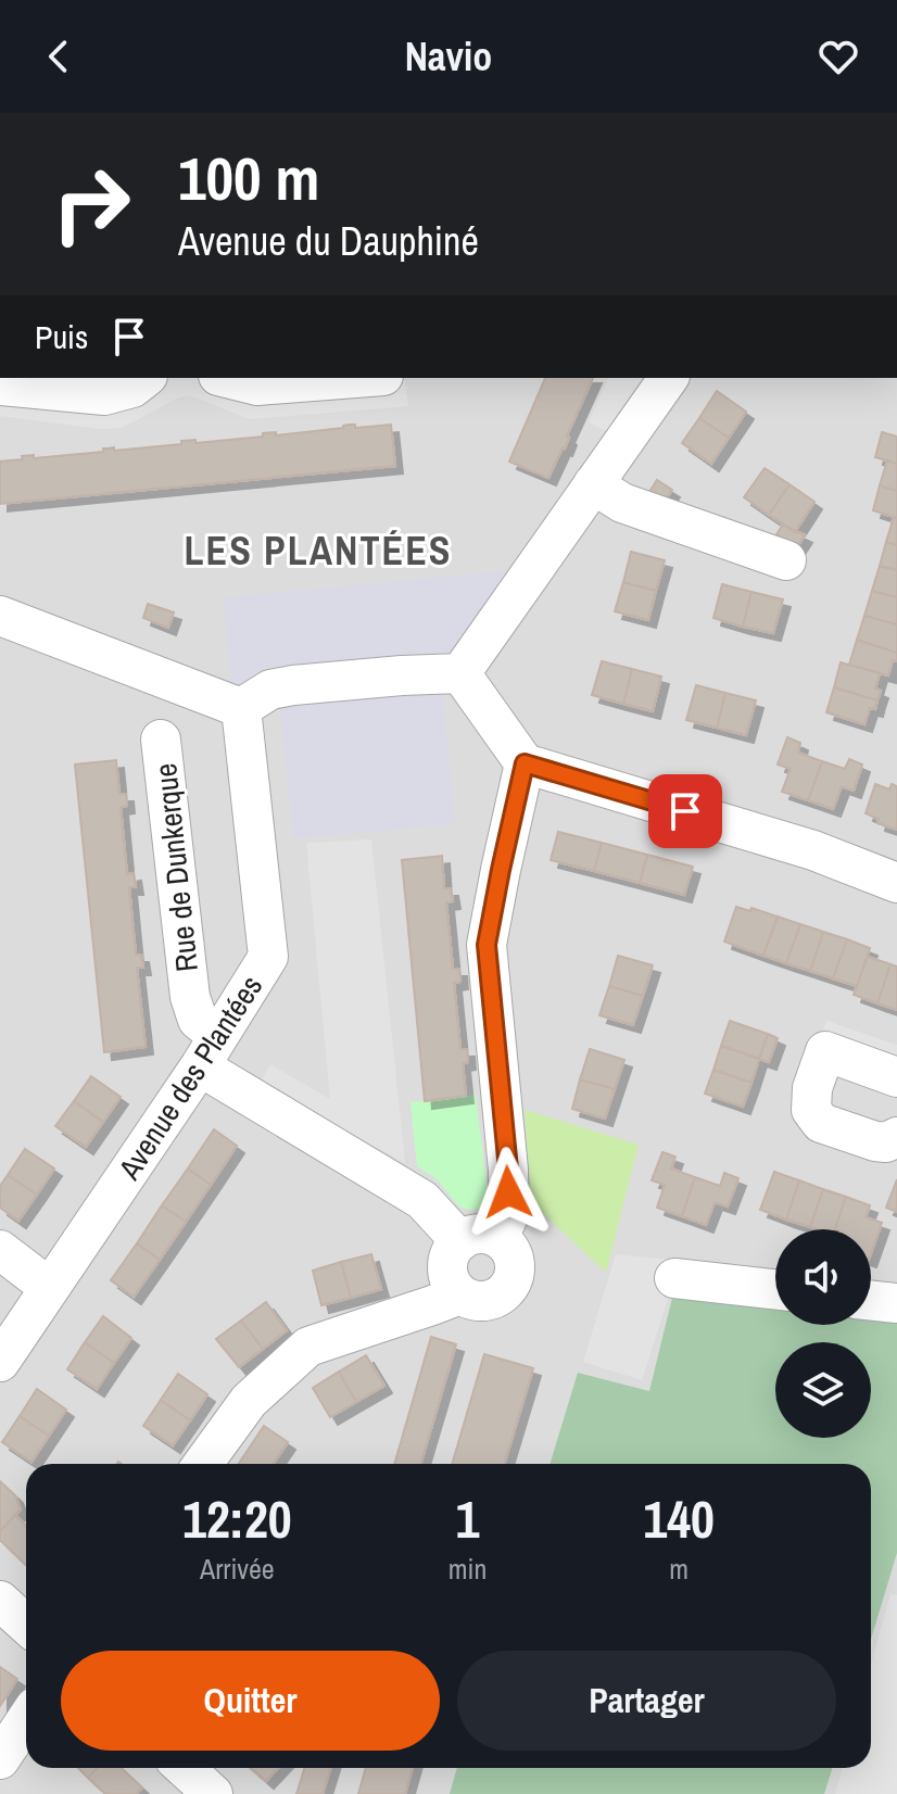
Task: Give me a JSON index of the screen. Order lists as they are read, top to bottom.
{
  "streets": {
    "street": ["Rue de Dunkerque", "Avenue des Plantées"]
  },
  "crossings": [
    ["Rue de Dunkerque", "Avenue des Plantées"]
  ],
  "districts": ["LES PLANTÉES"],
  "page": {
    "header": "Navio",
    "turn": ["100 m", "Avenue du Dauphiné"],
    "then": "Puis",
    "eta": [
      "12:20",
      "Arrivée",
      "1",
      "min",
      "140",
      "m"
    ],
    "buttons": ["Quitter", "Partager"]
  }
}
